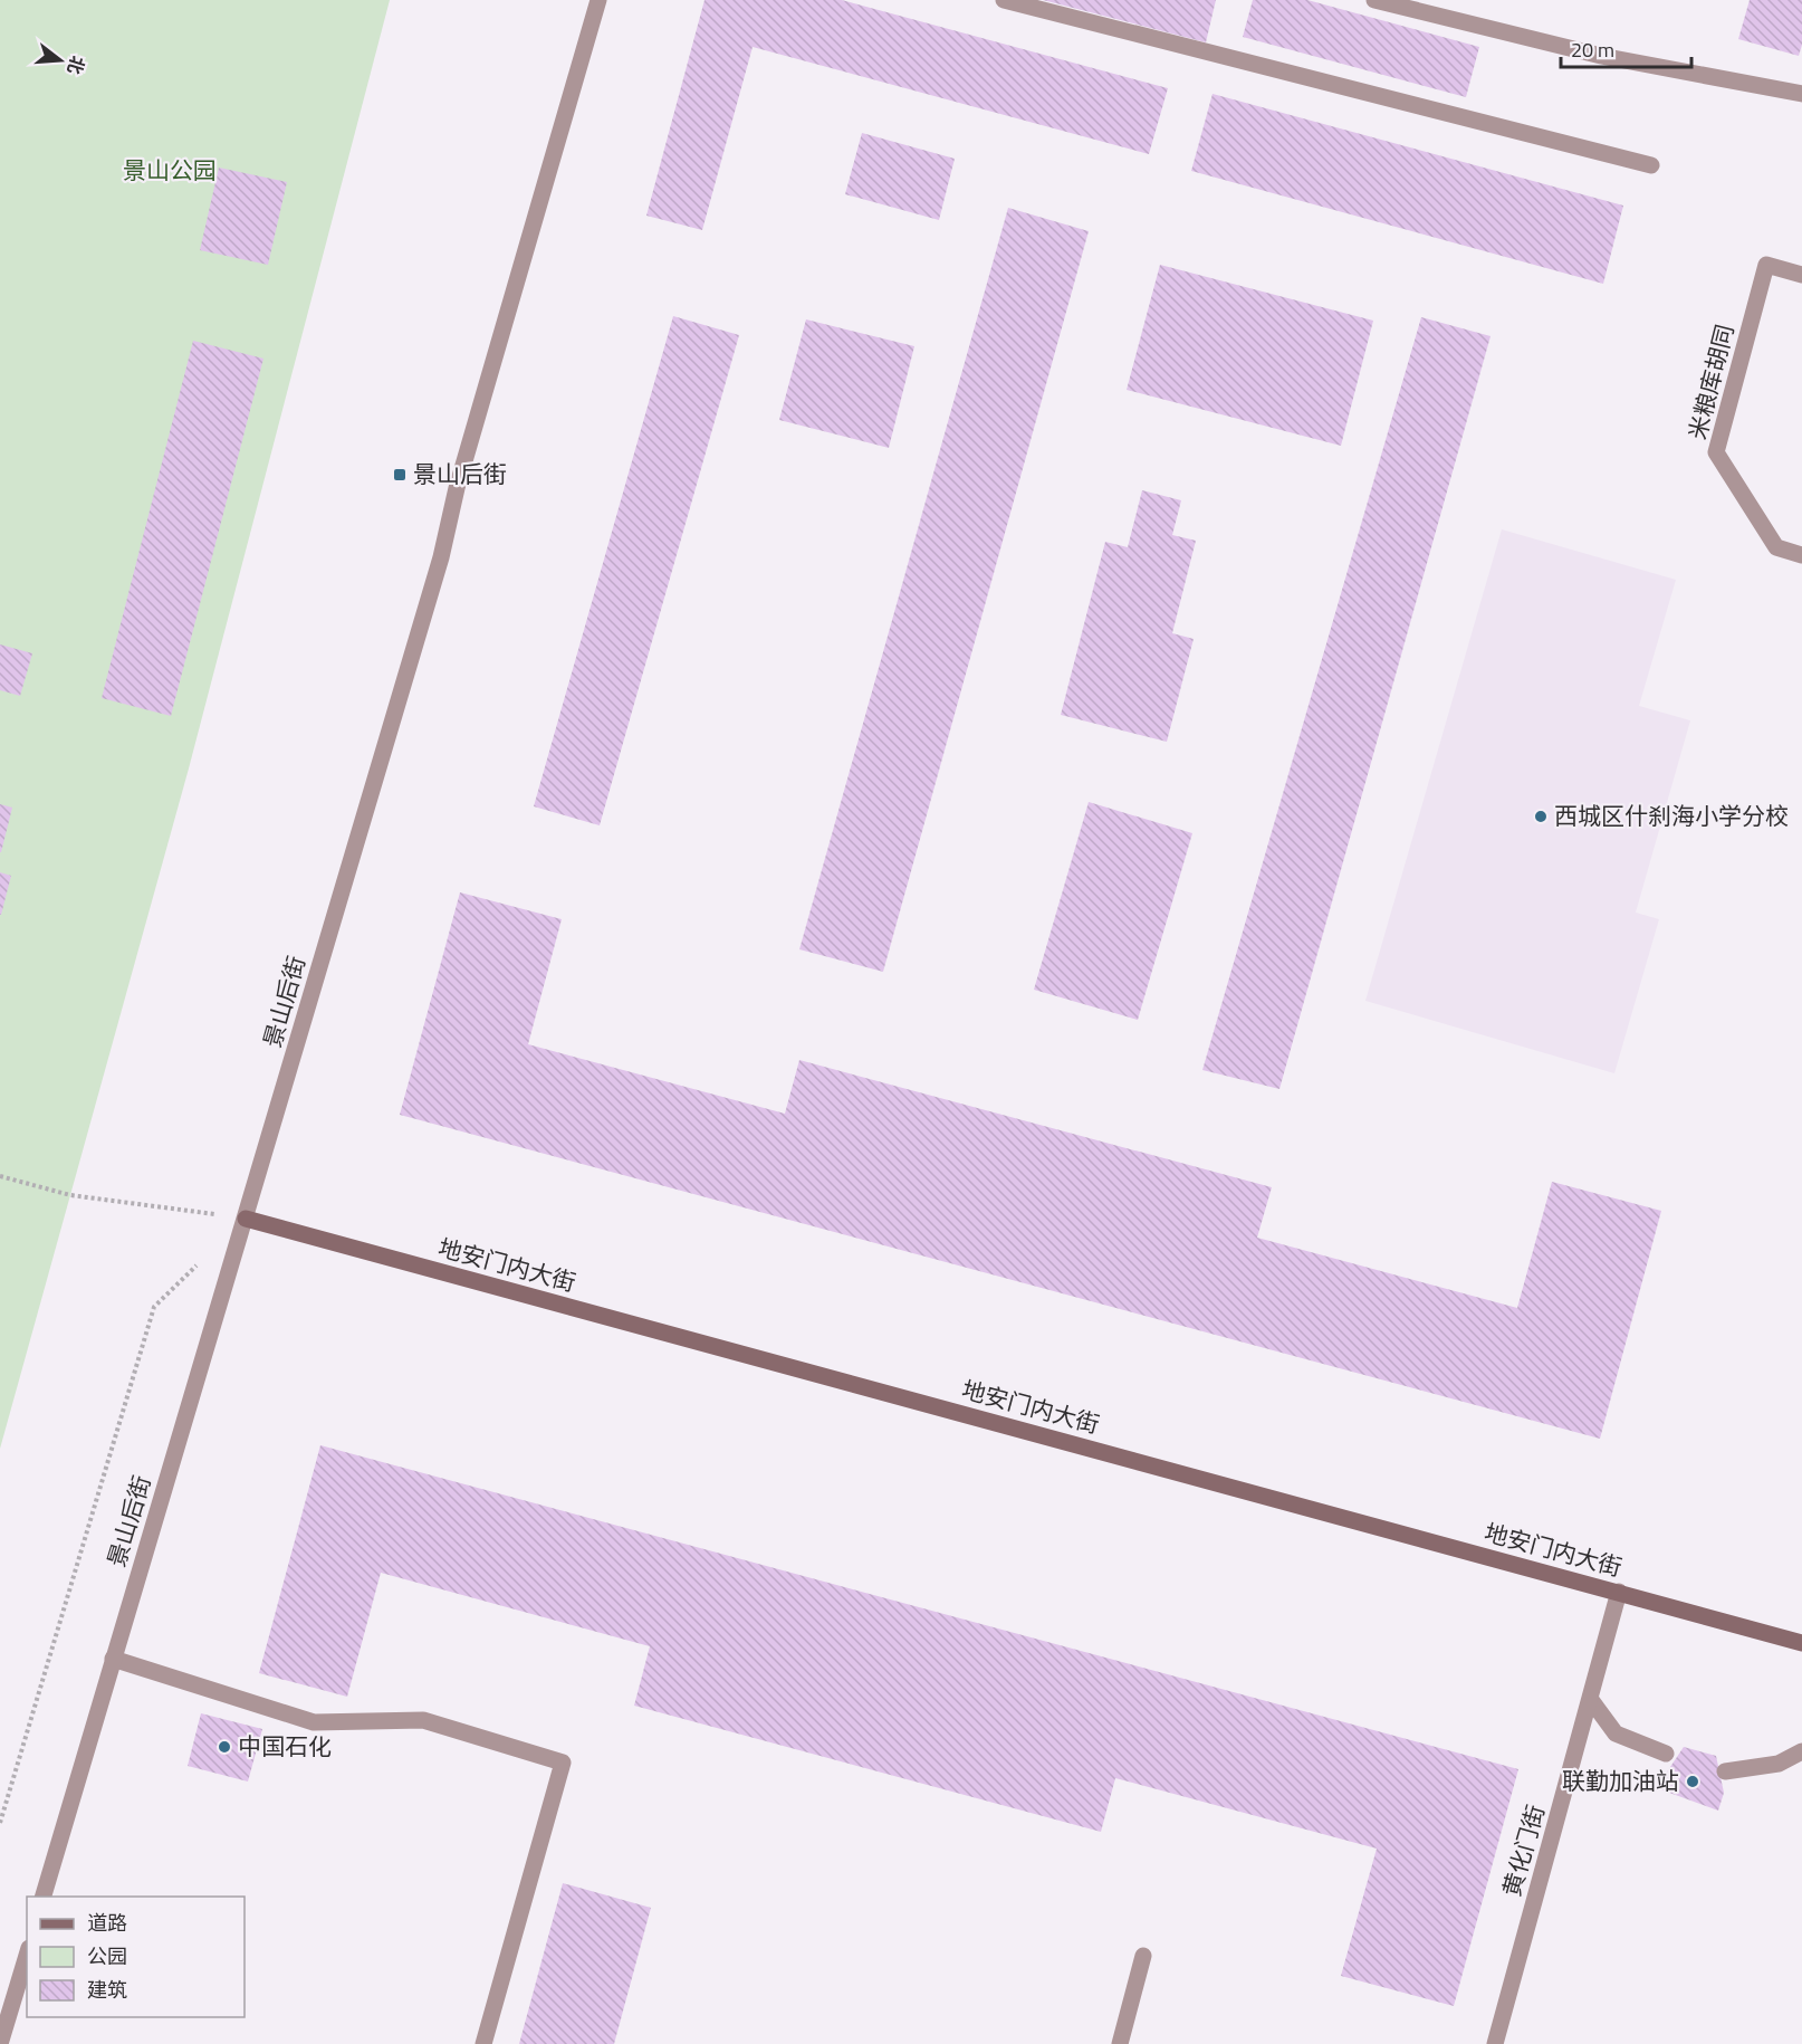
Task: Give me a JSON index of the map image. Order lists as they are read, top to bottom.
{
  "streets": {
    "main road": ["地安门内大街"],
    "street": ["米粮库胡同", "景山后街", "黄化门街"]
  },
  "crossings": [
    ["景山后街", "地安门内大街"],
    ["地安门内大街", "黄化门街"]
  ],
  "parks": ["景山公园"],
  "places": {
    "transit": ["景山后街"],
    "other": ["西城区什刹海小学分校", "中国石化", "联勤加油站"]
  },
  "legend": ["道路", "公园", "建筑"],
  "scale_bar": "20 m",
  "north": "right"
}
